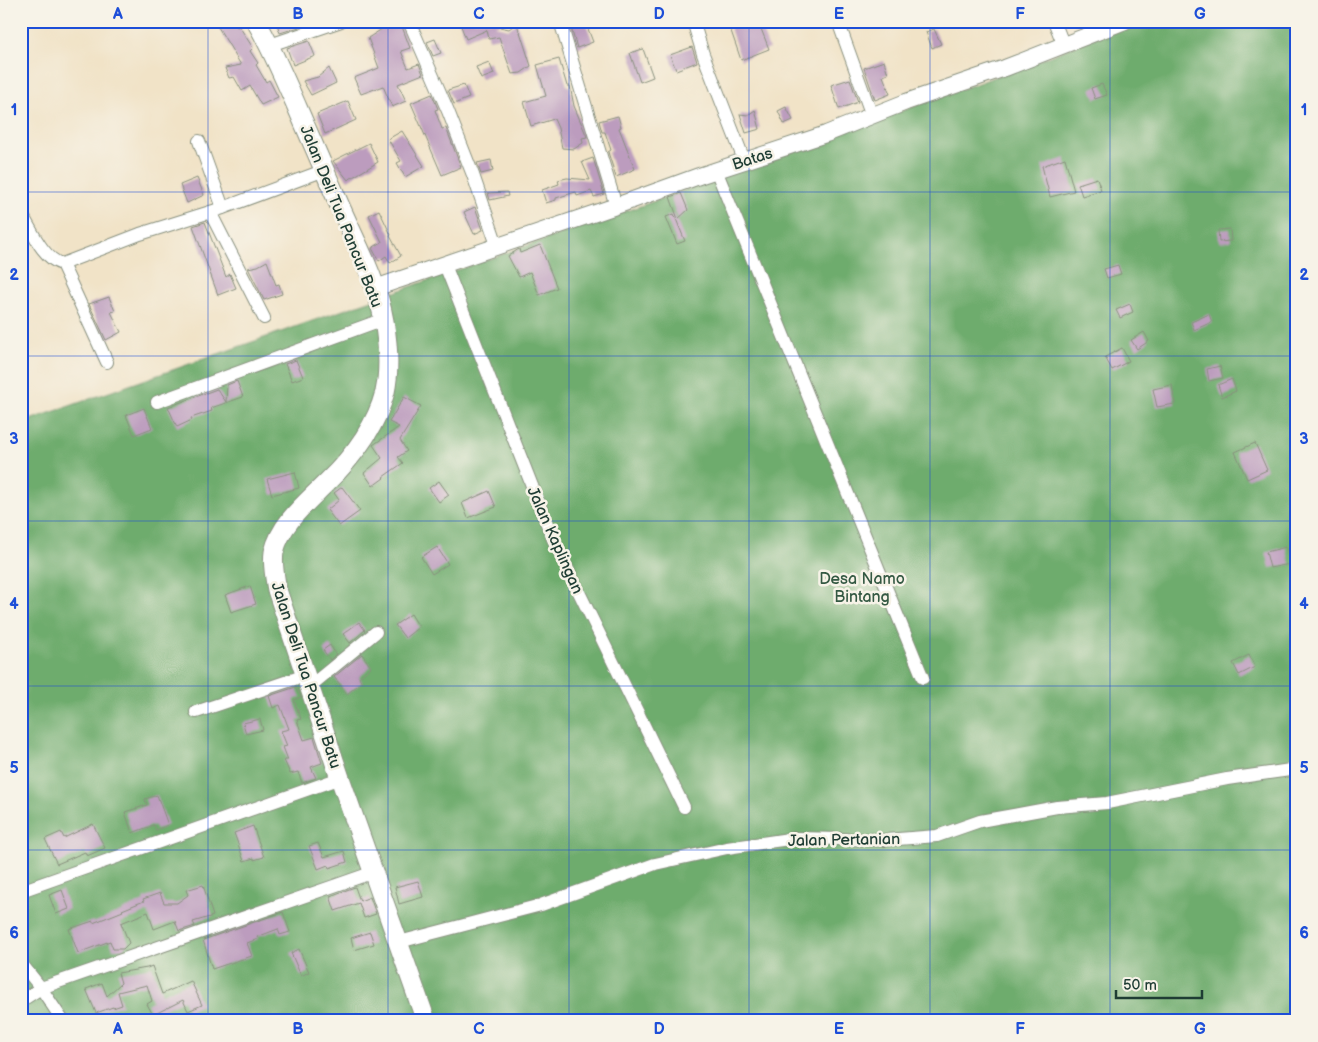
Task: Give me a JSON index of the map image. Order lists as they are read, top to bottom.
{
  "streets": {
    "main road": ["Jalan Deli Tua Pancur Batu"],
    "street": ["Batas", "Jalan Kaplingan", "Jalan Pertanian"]
  },
  "crossings": [
    ["Batas", "Jalan Deli Tua Pancur Batu"],
    ["Batas", "Jalan Kaplingan"],
    ["Jalan Deli Tua Pancur Batu", "Jalan Pertanian"]
  ],
  "parks": ["Desa Namo Bintang"],
  "scale_bar": "50 m",
  "grid": {
    "columns": [
      "A",
      "B",
      "C",
      "D",
      "E",
      "F",
      "G"
    ],
    "rows": [
      "1",
      "2",
      "3",
      "4",
      "5",
      "6"
    ]
  }
}
